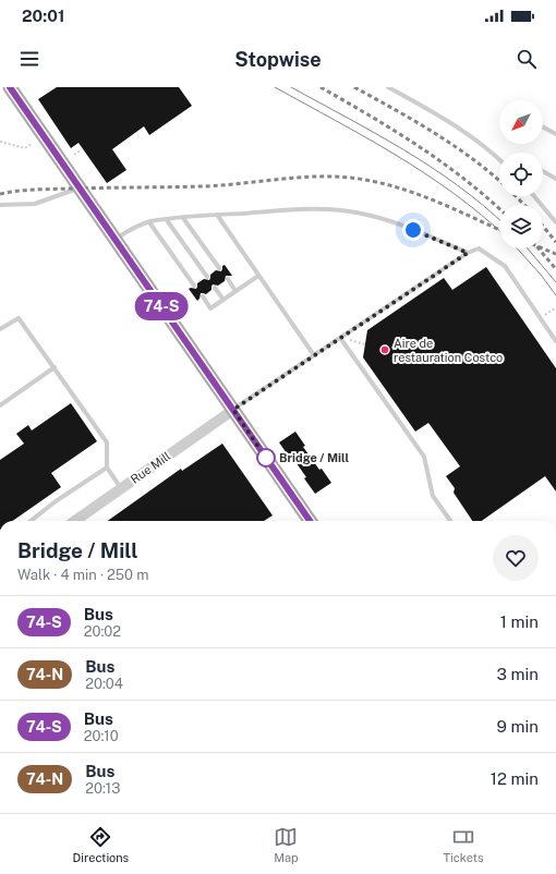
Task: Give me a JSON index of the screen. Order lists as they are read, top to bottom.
{
  "streets": {
    "street": ["Rue Mill"]
  },
  "places": ["Aire de restauration Costco", "Bridge / Mill"],
  "lines": ["bus line 74-S"],
  "north": "bottom left",
  "page": {
    "status": "20:01",
    "header": "Stopwise",
    "on_map": "74-S",
    "heading": ["Bridge / Mill", "Walk · 4 min · 250 m"],
    "list": [
      {
        "mark": "74-S",
        "name": "Bus",
        "note": "20:02",
        "value": "1 min"
      },
      {
        "mark": "74-N",
        "name": "Bus",
        "note": "20:04",
        "value": "3 min"
      },
      {
        "mark": "74-S",
        "name": "Bus",
        "note": "20:10",
        "value": "9 min"
      },
      {
        "mark": "74-N",
        "name": "Bus",
        "note": "20:13",
        "value": "12 min"
      }
    ],
    "tabs": ["Directions", "Map", "Tickets"]
  }
}
